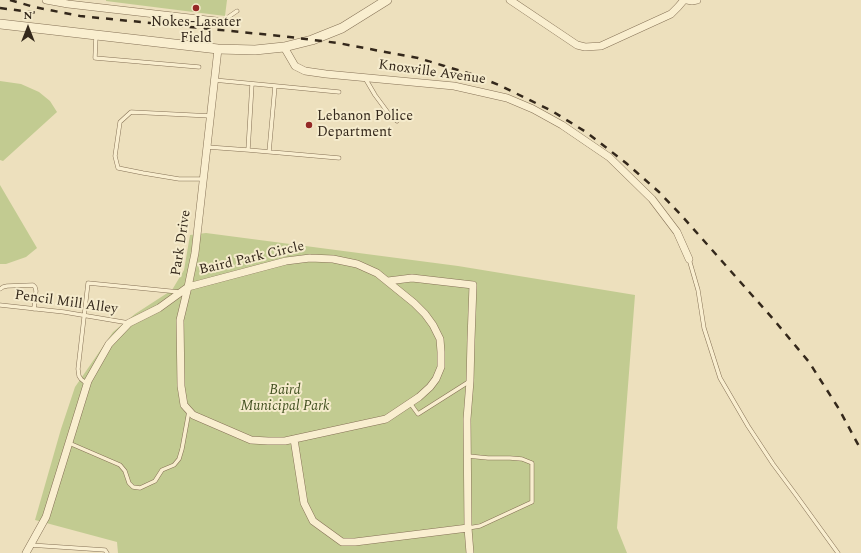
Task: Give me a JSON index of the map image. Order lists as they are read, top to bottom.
{
  "streets": {
    "street": ["Knoxville Avenue", "Park Drive", "Baird Park Circle"],
    "lane": ["Pencil Mill Alley"]
  },
  "crossings": [
    ["Park Drive", "Baird Park Circle"],
    ["Park Drive", "Pencil Mill Alley"]
  ],
  "parks": ["Baird Municipal Park"],
  "places": ["Nokes-Lasater Field", "Lebanon Police Department"],
  "north": "top"
}
